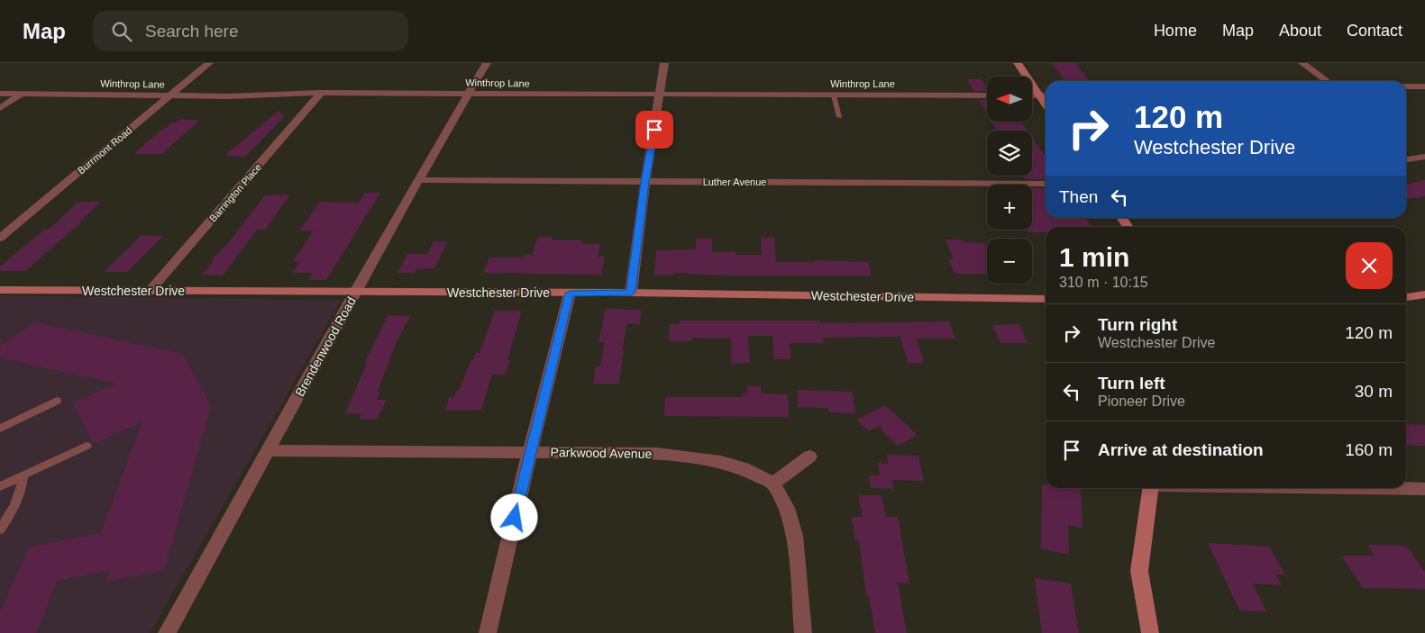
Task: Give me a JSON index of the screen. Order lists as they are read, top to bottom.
{
  "streets": {
    "street": [
      "Winthrop Lane",
      "Burrmont Road",
      "Luther Avenue",
      "Barrington Place",
      "Westchester Drive",
      "Brendenwood Road",
      "Parkwood Avenue"
    ]
  },
  "crossings": [
    ["Winthrop Lane", "Burrmont Road"],
    ["Winthrop Lane", "Barrington Place"],
    ["Winthrop Lane", "Brendenwood Road"],
    ["Luther Avenue", "Brendenwood Road"],
    ["Barrington Place", "Westchester Drive"],
    ["Westchester Drive", "Brendenwood Road"],
    ["Brendenwood Road", "Parkwood Avenue"]
  ],
  "north": "left",
  "page": {
    "header": "Map",
    "search": "Search here",
    "nav": [
      "Home",
      "Map",
      "About",
      "Contact"
    ],
    "map_buttons": ["+", "−"],
    "turn": ["120 m", "Westchester Drive"],
    "then": "Then",
    "heading": ["1 min", "310 m · 10:15"],
    "list": [
      {
        "name": "Turn right",
        "note": "Westchester Drive",
        "value": "120 m"
      },
      {
        "name": "Turn left",
        "note": "Pioneer Drive",
        "value": "30 m"
      },
      {
        "name": "Arrive at destination",
        "value": "160 m"
      }
    ]
  }
}
